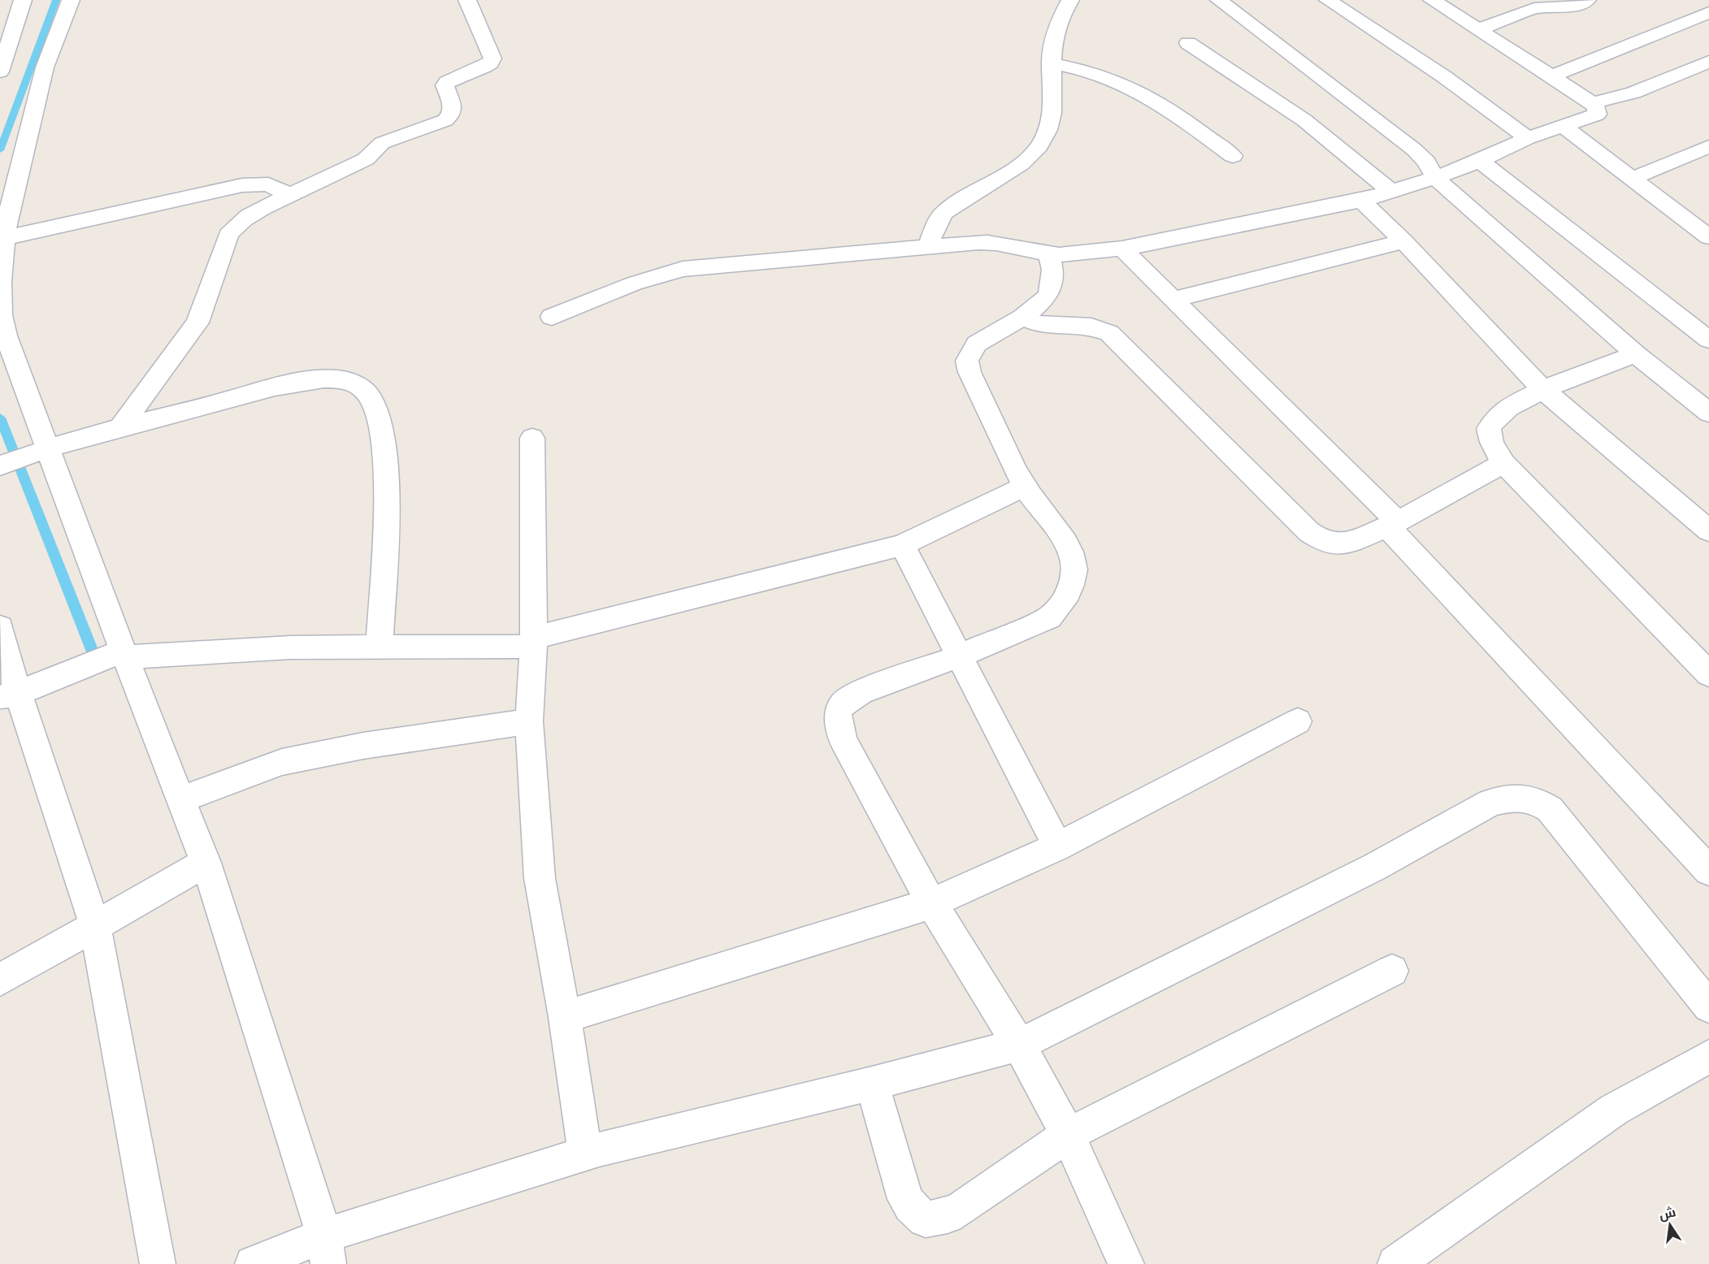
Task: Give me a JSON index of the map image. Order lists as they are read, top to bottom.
{
  "north": "top"
}
